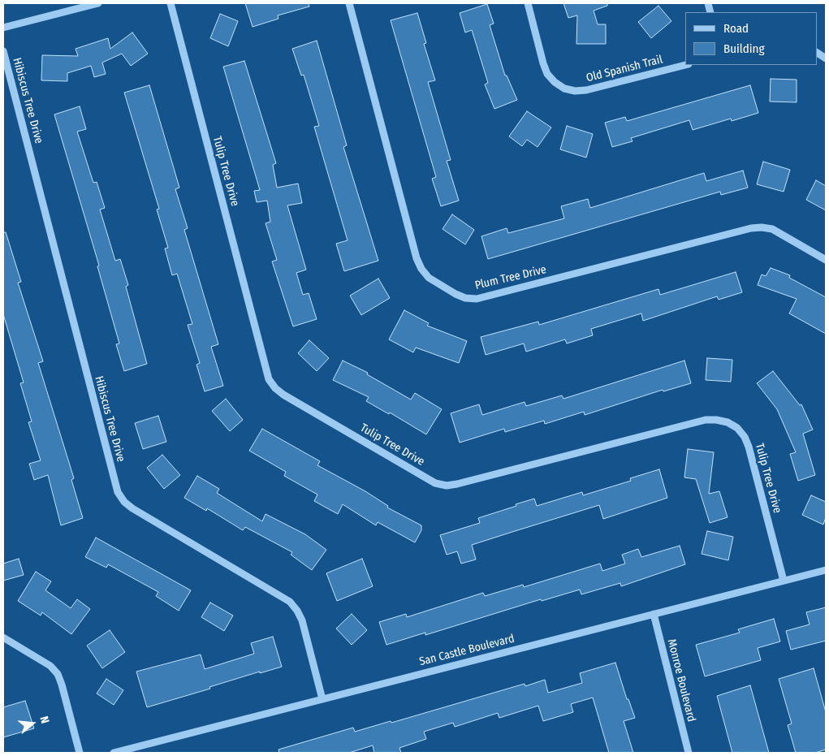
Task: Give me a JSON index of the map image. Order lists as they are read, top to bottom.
{
  "streets": {
    "street": [
      "Old Spanish Trail",
      "Hibiscus Tree Drive",
      "Tulip Tree Drive",
      "Plum Tree Drive",
      "San Castle Boulevard",
      "Monroe Boulevard"
    ]
  },
  "crossings": [
    ["Hibiscus Tree Drive", "San Castle Boulevard"],
    ["Tulip Tree Drive", "San Castle Boulevard"],
    ["San Castle Boulevard", "Monroe Boulevard"]
  ],
  "legend": ["Road", "Building"],
  "north": "right"
}
